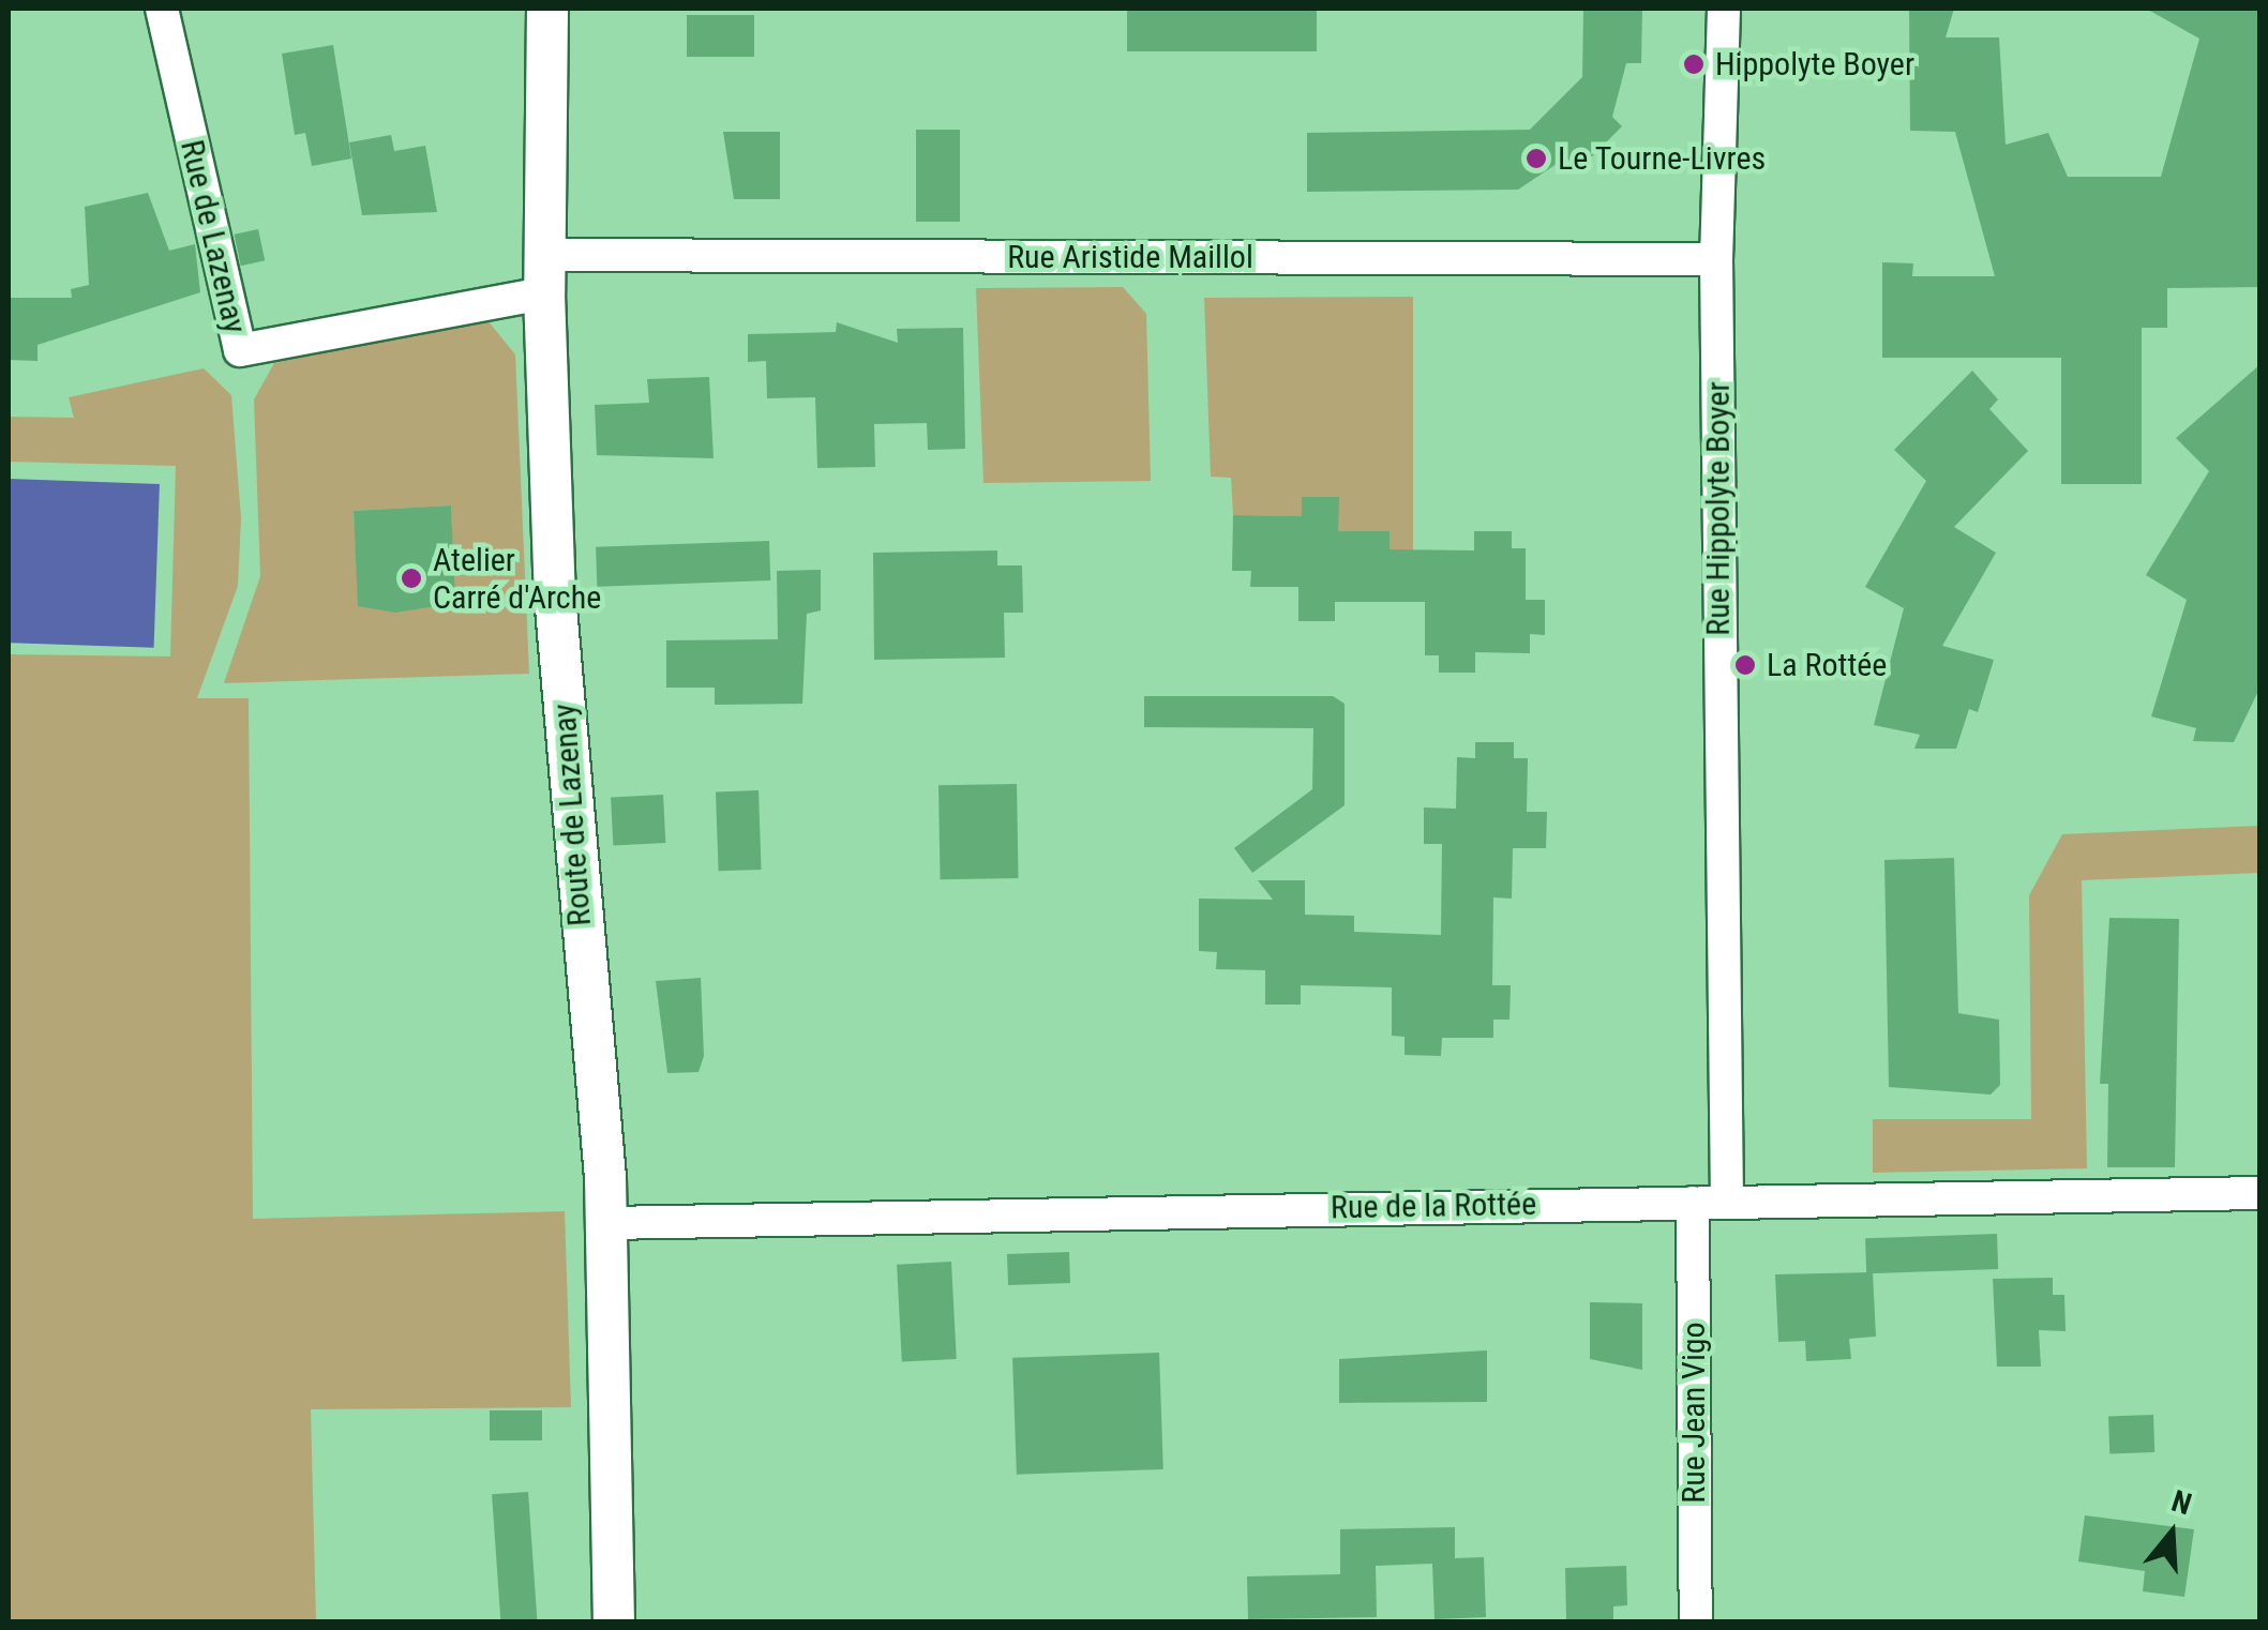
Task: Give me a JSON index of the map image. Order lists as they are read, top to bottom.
{
  "streets": {
    "street": [
      "Rue de Lazenay",
      "Rue Aristide Maillol",
      "Rue Hippolyte Boyer",
      "Route de Lazenay",
      "Rue de la Rottée",
      "Rue Jean Vigo"
    ]
  },
  "crossings": [
    ["Rue de Lazenay", "Rue Aristide Maillol"],
    ["Rue de Lazenay", "Route de Lazenay"],
    ["Rue Aristide Maillol", "Rue Hippolyte Boyer"],
    ["Rue Aristide Maillol", "Route de Lazenay"],
    ["Rue Hippolyte Boyer", "Rue de la Rottée"],
    ["Route de Lazenay", "Rue de la Rottée"],
    ["Rue de la Rottée", "Rue Jean Vigo"]
  ],
  "places": [
    "Hippolyte Boyer",
    "Le Tourne-Livres",
    "Atelier Carré d'Arche",
    "La Rottée"
  ],
  "north": "top"
}
